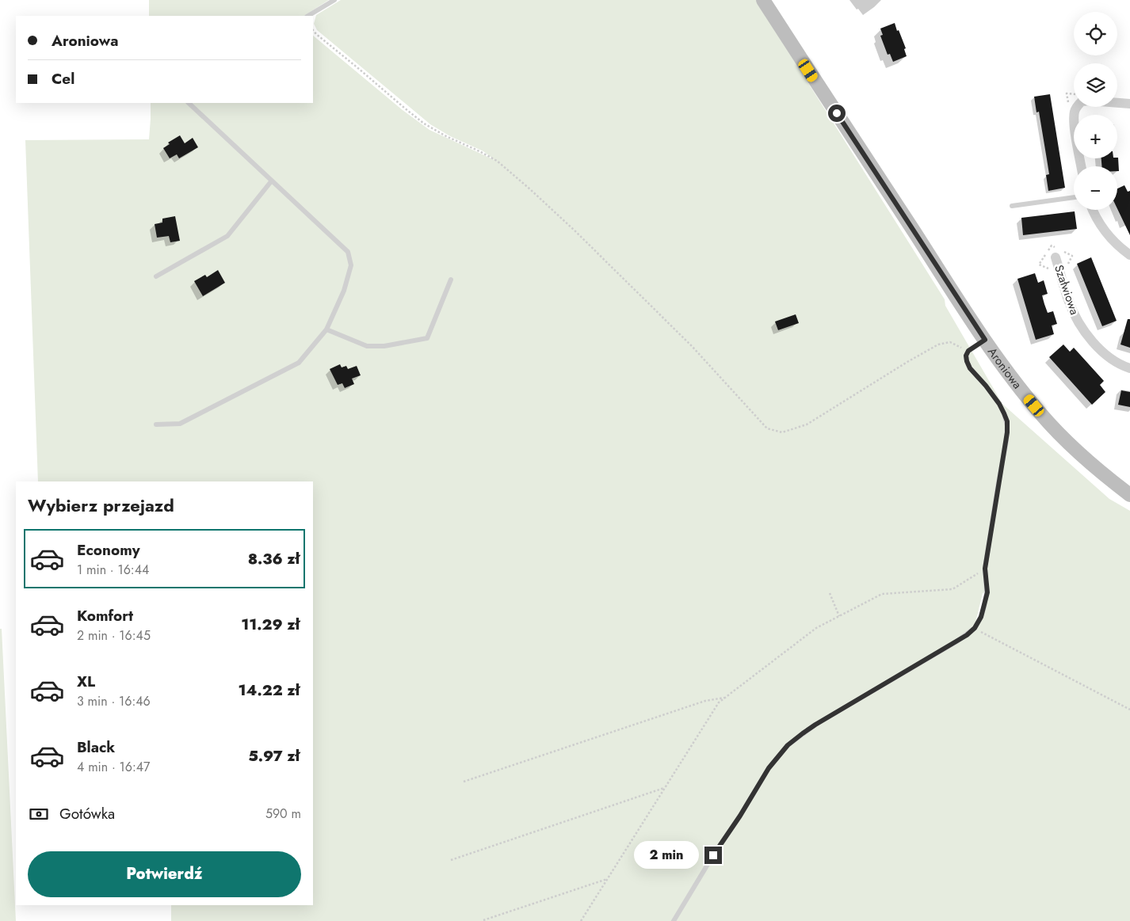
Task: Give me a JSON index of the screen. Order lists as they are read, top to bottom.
{
  "streets": {
    "street": ["Szałwiowa", "Aroniowa"]
  },
  "page": {
    "map_buttons": ["+", "−"],
    "banner": ["Aroniowa", "Cel"],
    "heading": "Wybierz przejazd",
    "list": [
      {
        "name": "Economy",
        "note": "1 min · 16:44",
        "value": "8.36 zł"
      },
      {
        "name": "Komfort",
        "note": "2 min · 16:45",
        "value": "11.29 zł"
      },
      {
        "name": "XL",
        "note": "3 min · 16:46",
        "value": "14.22 zł"
      },
      {
        "name": "Black",
        "note": "4 min · 16:47",
        "value": "5.97 zł"
      }
    ],
    "pay": ["Gotówka", "590 m"],
    "bubble": "2 min",
    "buttons": "Potwierdź"
  }
}
